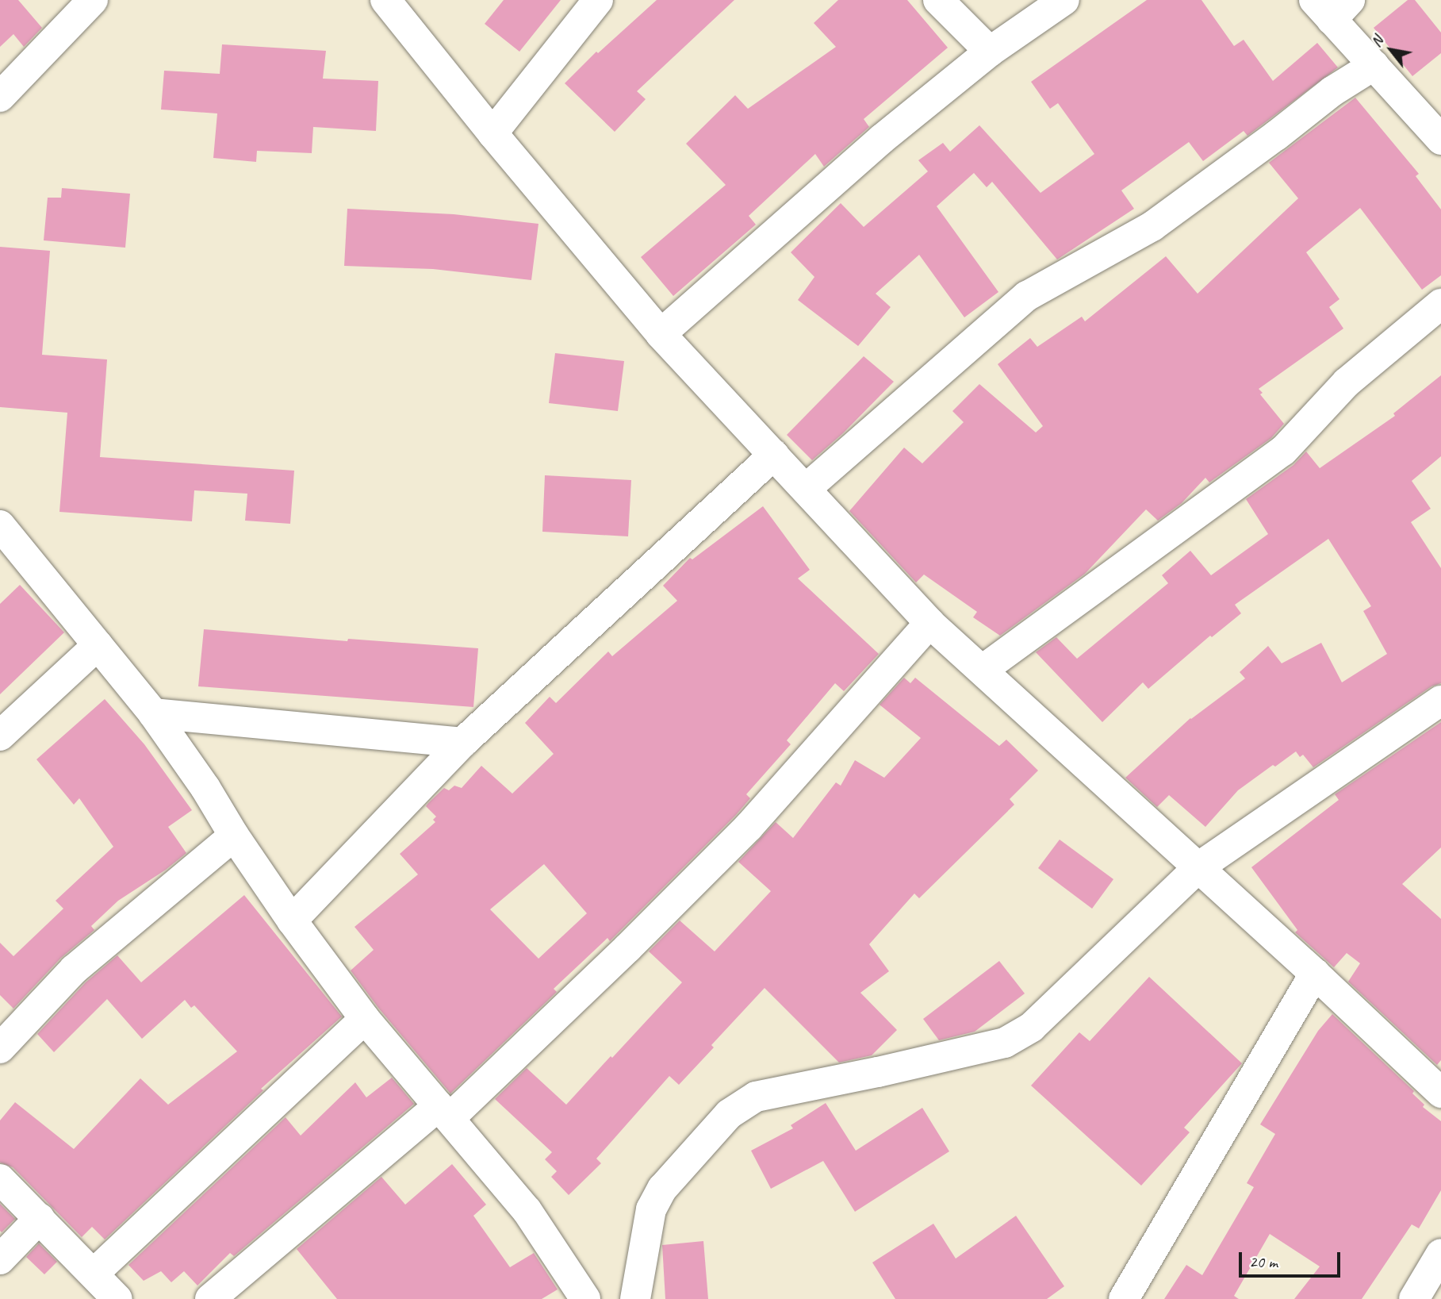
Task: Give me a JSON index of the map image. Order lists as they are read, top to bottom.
{
  "scale_bar": "20 m",
  "north": "top left"
}
